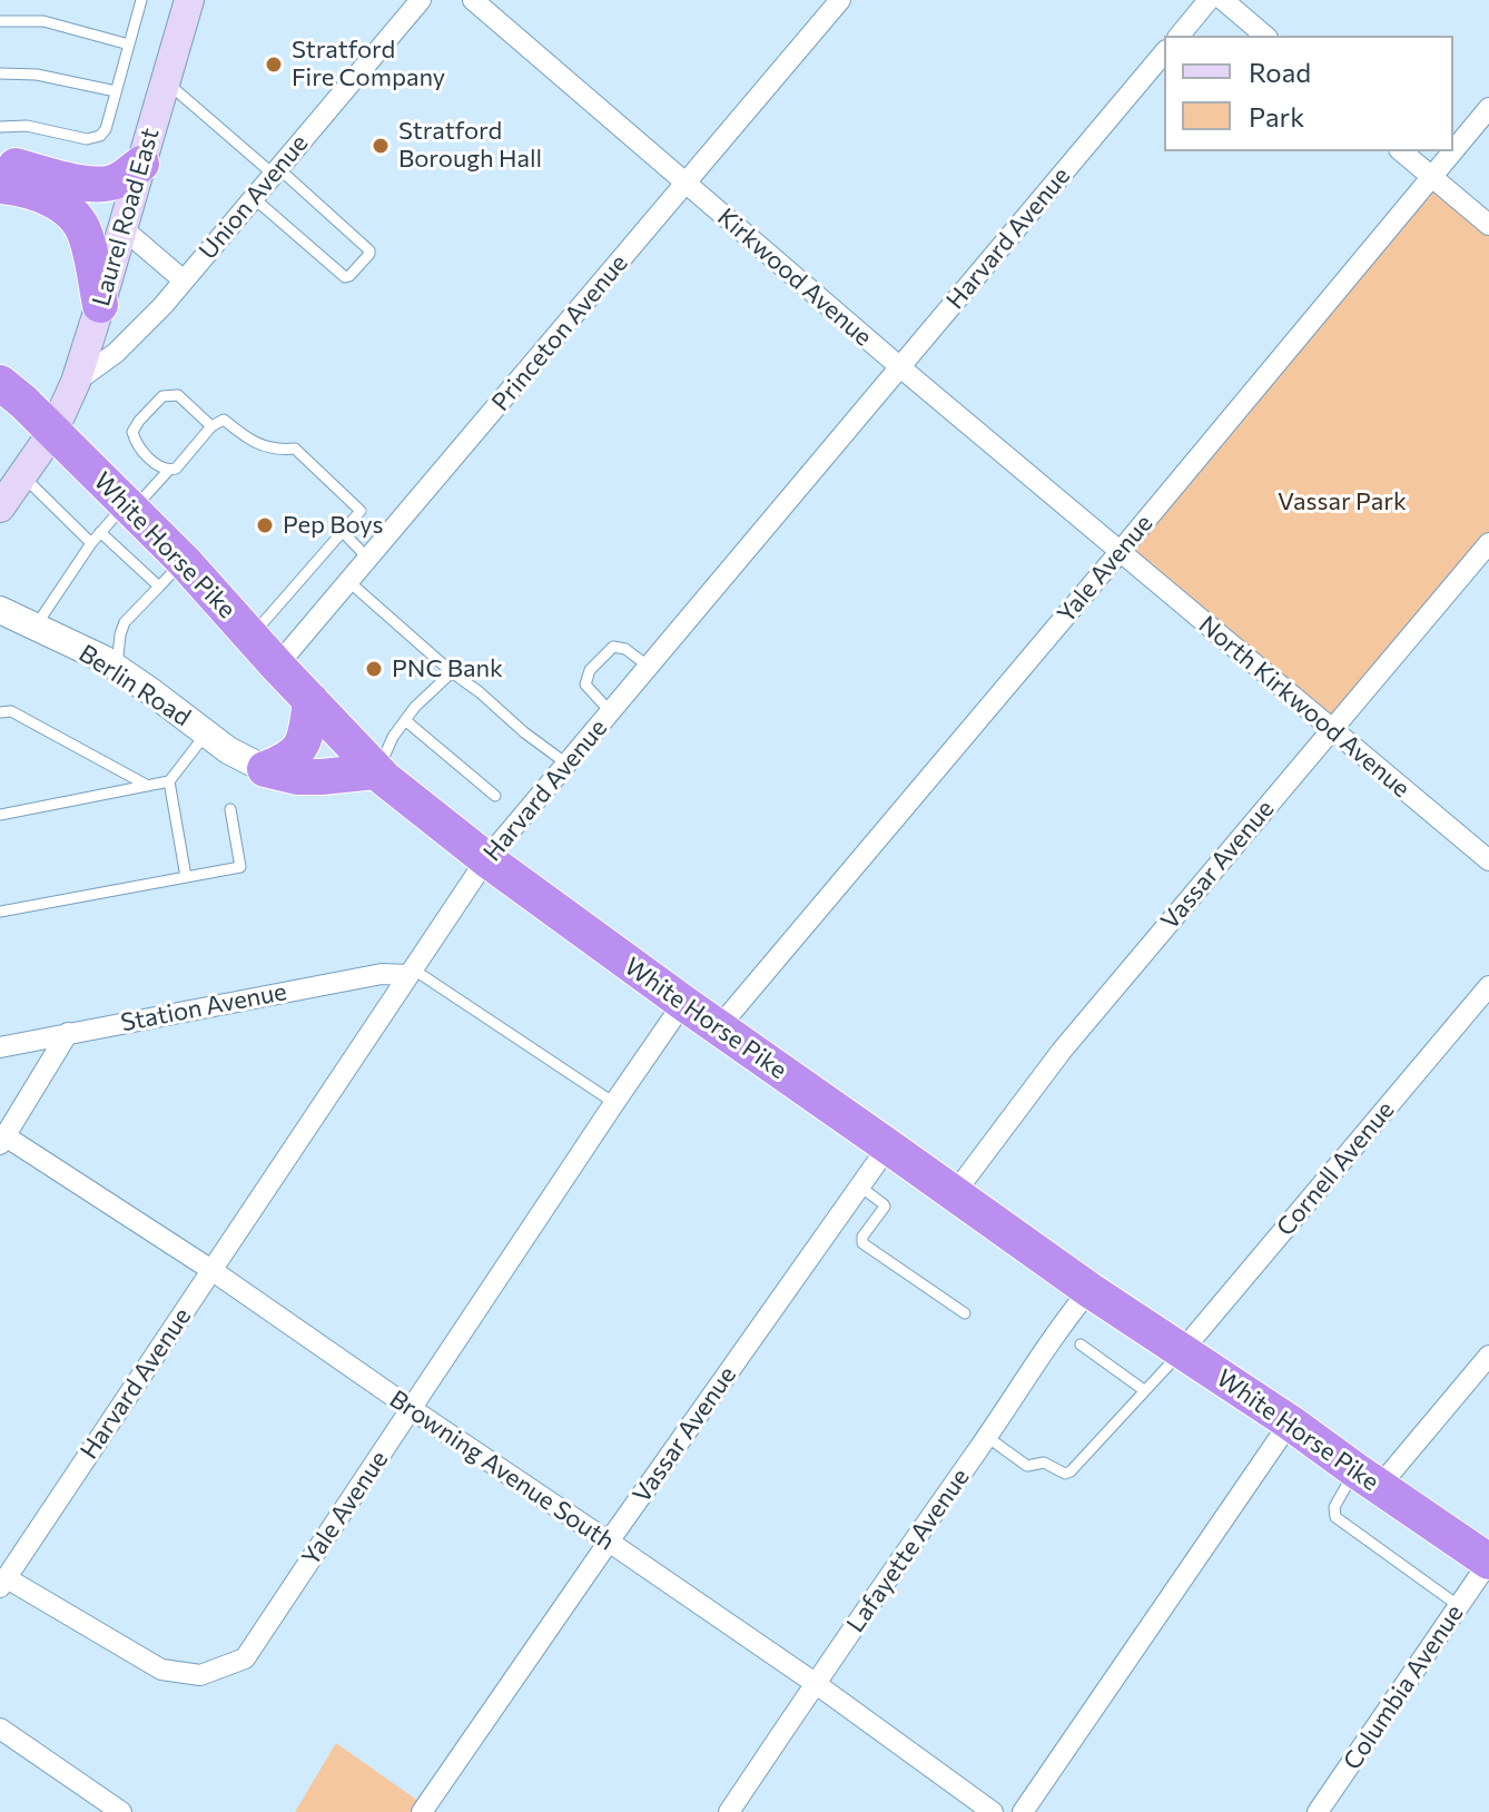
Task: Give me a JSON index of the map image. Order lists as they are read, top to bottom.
{
  "streets": {
    "highway": ["White Horse Pike"],
    "main road": ["Laurel Road East"],
    "street": [
      "Union Avenue",
      "Harvard Avenue",
      "Kirkwood Avenue",
      "Princeton Avenue",
      "Yale Avenue",
      "Berlin Road",
      "North Kirkwood Avenue",
      "Vassar Avenue",
      "Station Avenue",
      "Cornell Avenue",
      "Browning Avenue South",
      "Lafayette Avenue",
      "Columbia Avenue"
    ]
  },
  "crossings": [
    ["Union Avenue", "Laurel Road East"],
    ["Laurel Road East", "White Horse Pike"],
    ["Harvard Avenue", "Kirkwood Avenue"],
    ["Harvard Avenue", "White Horse Pike"],
    ["Harvard Avenue", "Yale Avenue"],
    ["Harvard Avenue", "Station Avenue"],
    ["Harvard Avenue", "Browning Avenue South"],
    ["Kirkwood Avenue", "Princeton Avenue"],
    ["Kirkwood Avenue", "Yale Avenue"],
    ["Kirkwood Avenue", "North Kirkwood Avenue"],
    ["Princeton Avenue", "White Horse Pike"],
    ["White Horse Pike", "Yale Avenue"],
    ["White Horse Pike", "Vassar Avenue"],
    ["White Horse Pike", "Cornell Avenue"],
    ["White Horse Pike", "Lafayette Avenue"],
    ["White Horse Pike", "Columbia Avenue"],
    ["Yale Avenue", "North Kirkwood Avenue"],
    ["Yale Avenue", "Browning Avenue South"],
    ["North Kirkwood Avenue", "Vassar Avenue"],
    ["Vassar Avenue", "Browning Avenue South"],
    ["Browning Avenue South", "Lafayette Avenue"]
  ],
  "parks": ["Vassar Park"],
  "places": [
    "Stratford Fire Company",
    "Stratford Borough Hall",
    "Pep Boys",
    "PNC Bank"
  ],
  "legend": ["Road", "Park"]
}
